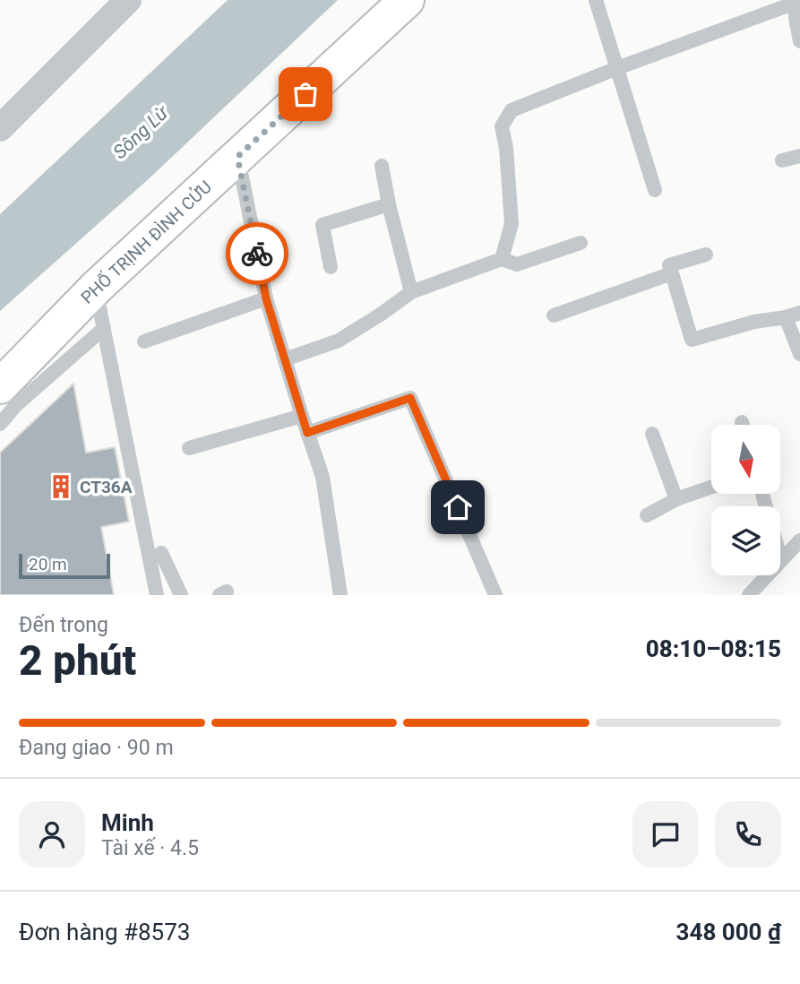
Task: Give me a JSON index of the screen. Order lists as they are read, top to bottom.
{
  "streets": {
    "main road": ["PHỐ TRỊNH ĐÌNH CỬU"]
  },
  "water": ["Sông Lừ"],
  "places": {
    "building": ["CT36A"]
  },
  "scale_bar": "20 m",
  "north": "bottom",
  "page": {
    "scale": "20 m",
    "heading": ["2 phút", "Đến trong", "08:10–08:15"],
    "panel": [
      "Minh",
      "Tài xế · 4.5",
      "Đơn hàng #8573",
      "348 000 ₫"
    ],
    "bar": "Đang giao · 90 m"
  }
}
